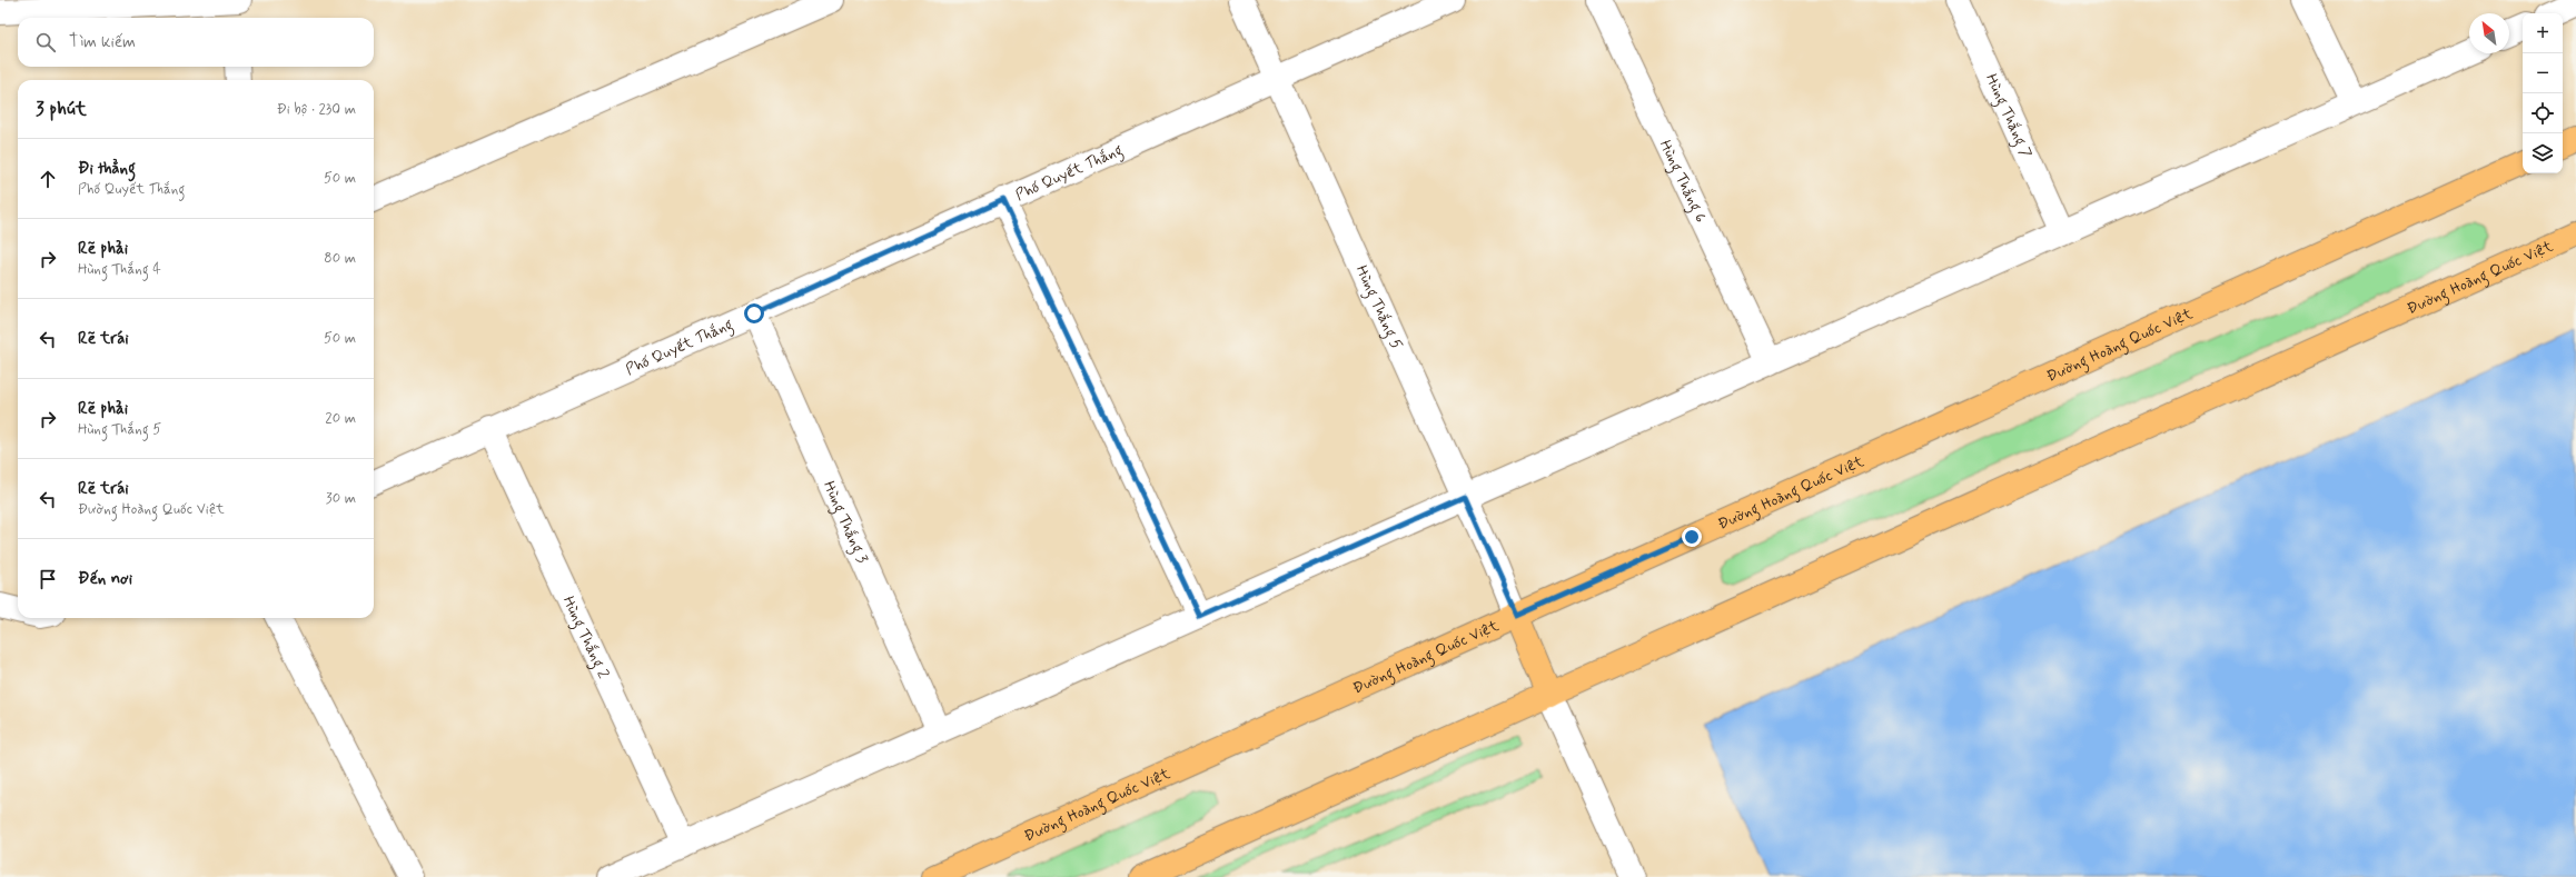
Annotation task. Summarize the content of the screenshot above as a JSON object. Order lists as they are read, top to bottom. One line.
{"streets":{"main road":["Đường Hoàng Quốc Việt"],"street":["Hùng Thắng 7","Phố Quyết Thắng","Hùng Thắng 6","Hùng Thắng 5","Hùng Thắng 3","Hùng Thắng 2"]},"crossings":[["Phố Quyết Thắng","Hùng Thắng 5"],["Phố Quyết Thắng","Hùng Thắng 3"],["Phố Quyết Thắng","Hùng Thắng 2"],["Đường Hoàng Quốc Việt","Hùng Thắng 5"]],"north":"top left","page":{"map_buttons":["+","−"],"search":"Tìm kiếm","heading":["3 phút","Đi bộ · 230 m"],"list":[["Đi thẳng","Phố Quyết Thắng","50 m"],["Rẽ phải","Hùng Thắng 4","80 m"],["Rẽ trái","50 m"],["Rẽ phải","Hùng Thắng 5","20 m"],["Rẽ trái","Đường Hoàng Quốc Việt","30 m"],"Đến nơi"]}}
